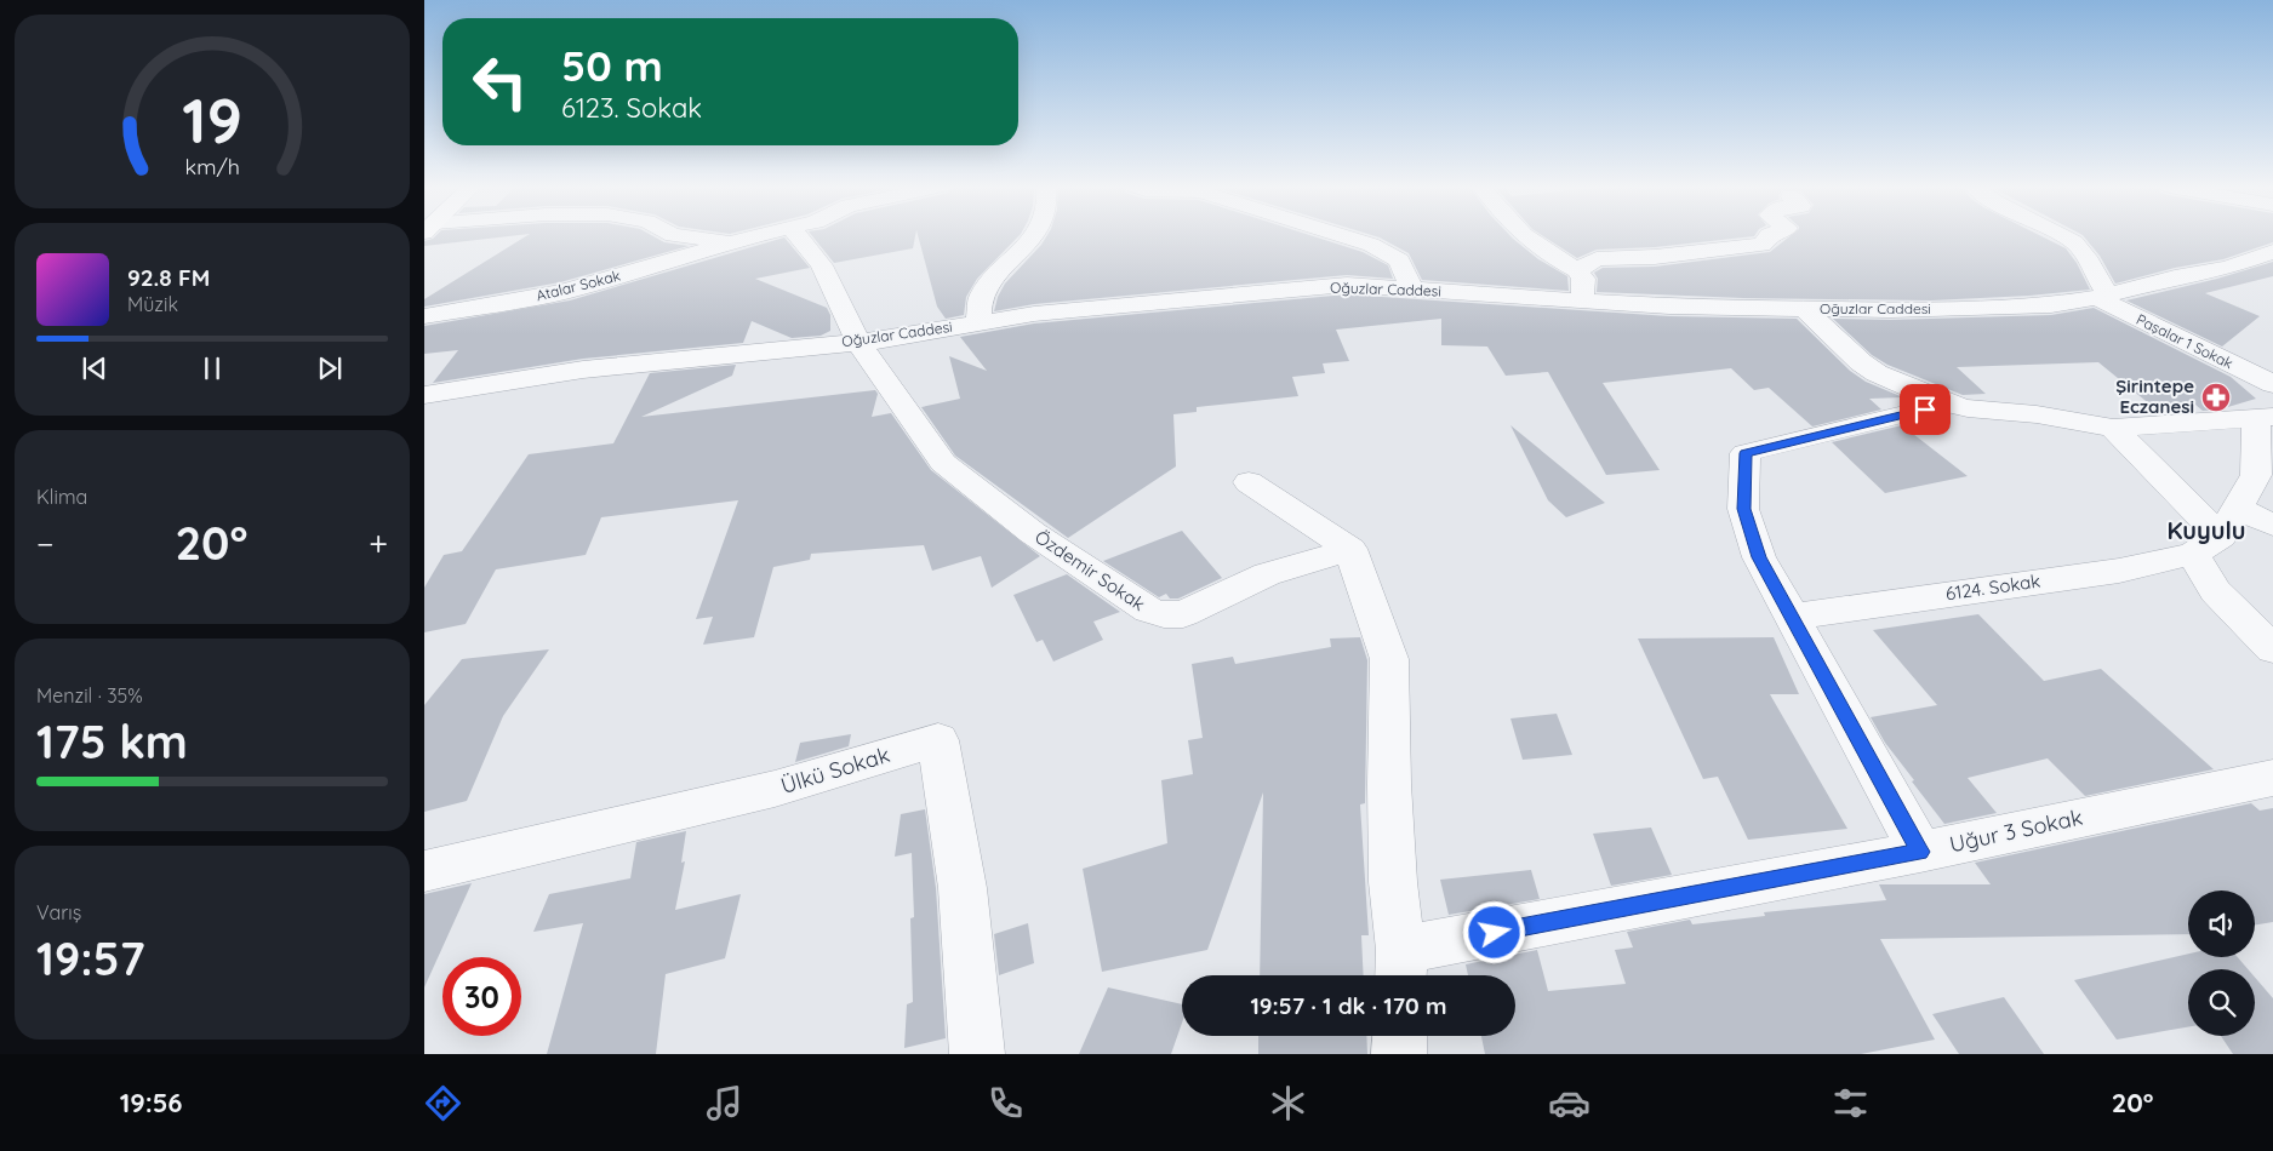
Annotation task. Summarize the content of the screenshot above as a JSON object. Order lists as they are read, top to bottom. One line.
{"streets":{"street":["Atalar Sokak","Oğuzlar Caddesi","Paşalar 1 Sokak","Özdemir Sokak","6124. Sokak","Ülkü Sokak","Uğur 3 Sokak"]},"crossings":[["Oğuzlar Caddesi","Paşalar 1 Sokak"],["Oğuzlar Caddesi","Özdemir Sokak"]],"districts":["Kuyulu"],"places":{"pharmacy":["Şirintepe Eczanesi"]},"page":{"turn":["50 m","6123. Sokak"],"song":["92.8 FM","Müzik"],"tile":["Klima",["Menzil · 35%","175 km"],["Varış","19:57"]],"heat":["−","20°","+"],"limit":"30","trip":"19:57 · 1 dk · 170 m","tabs":["19:56","20°"],"gauge":["19","km/h"]}}
